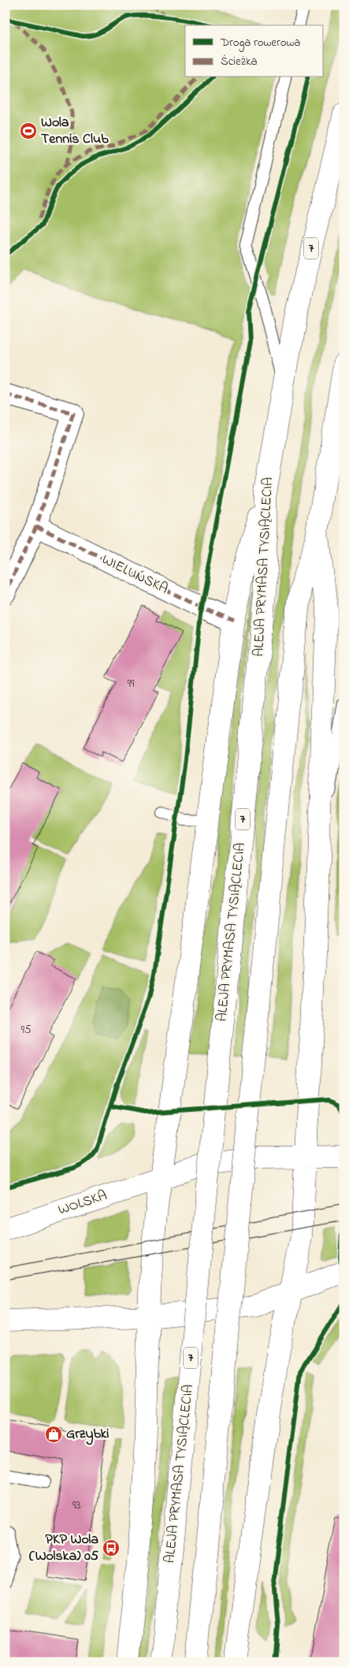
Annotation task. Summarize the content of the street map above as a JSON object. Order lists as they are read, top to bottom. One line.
{"streets":{"main road":["7","ALEJA PRYMASA TYSIĄCLECIA","WOLSKA"],"street":["WIELUŃSKA"]},"places":{"sports":["Wola Tennis Club"],"shop":["Grzybki"],"bus stop":["PKP Wola (Wolska) 05"]},"house_numbers":["99","95","93"],"legend":["Droga rowerowa","Ścieżka"]}
